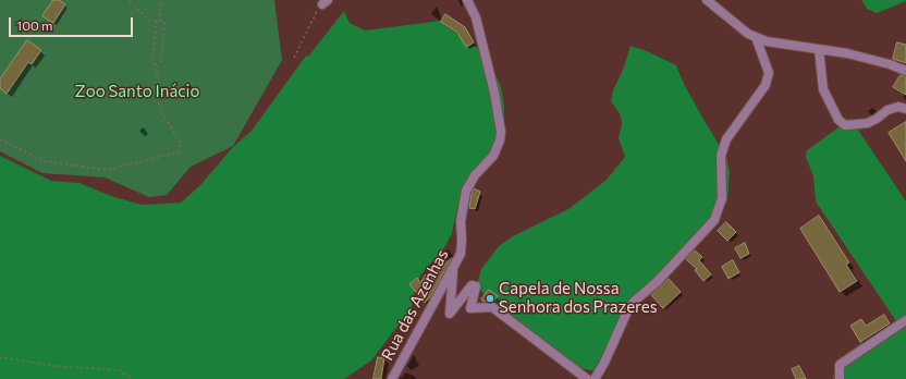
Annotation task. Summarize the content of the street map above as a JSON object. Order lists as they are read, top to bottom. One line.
{"streets":{"street":["Rua das Azenhas"]},"parks":["Zoo Santo Inácio"],"places":["Capela de Nossa Senhora dos Prazeres"],"scale_bar":"100 m"}
